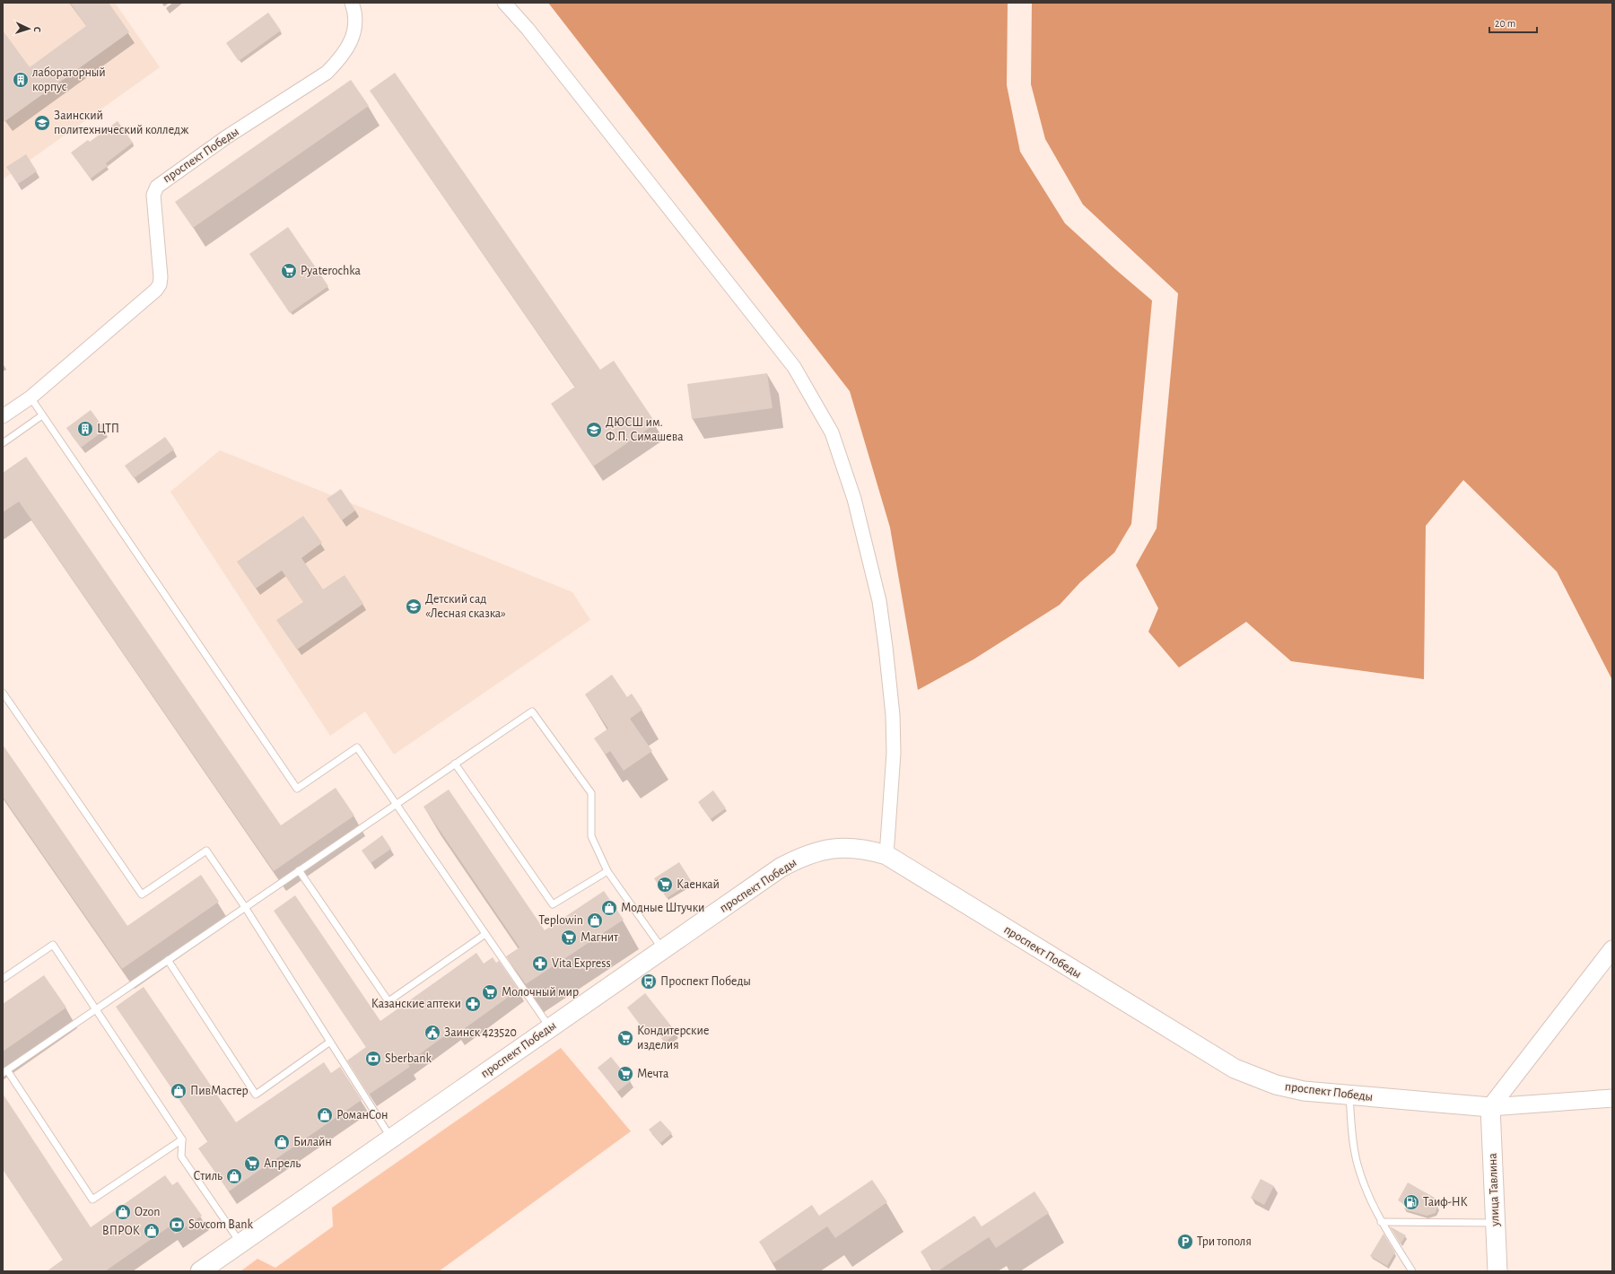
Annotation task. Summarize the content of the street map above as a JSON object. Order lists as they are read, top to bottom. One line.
{"streets":{"main road":["проспект Победы","улица Тавлина"]},"crossings":[["проспект Победы","улица Тавлина"]],"places":{"building":["лабораторный корпус","ЦТП"],"school or university":["Заинский политехнический колледж","ДЮСШ им. Ф.П. Симашева","Детский сад «Лесная сказка»"],"supermarket":["Pyaterochka","Каенкай","Магнит","Молочный мир","Кондитерские изделия","Мечта","Апрель"],"shop":["Модные Штучки","Teplowin","ПивМастер","РоманСон","Билайн","Стиль","Ozon","ВПРОК"],"pharmacy":["Vita Express","Казанские аптеки"],"bus stop":["Проспект Победы"],"public building":["Заинск 423520"],"bank":["Sberbank","Sovcom Bank"],"fuel station":["Таиф-НК"],"parking":["Три тополя"]},"scale_bar":"20 m","north":"right"}
